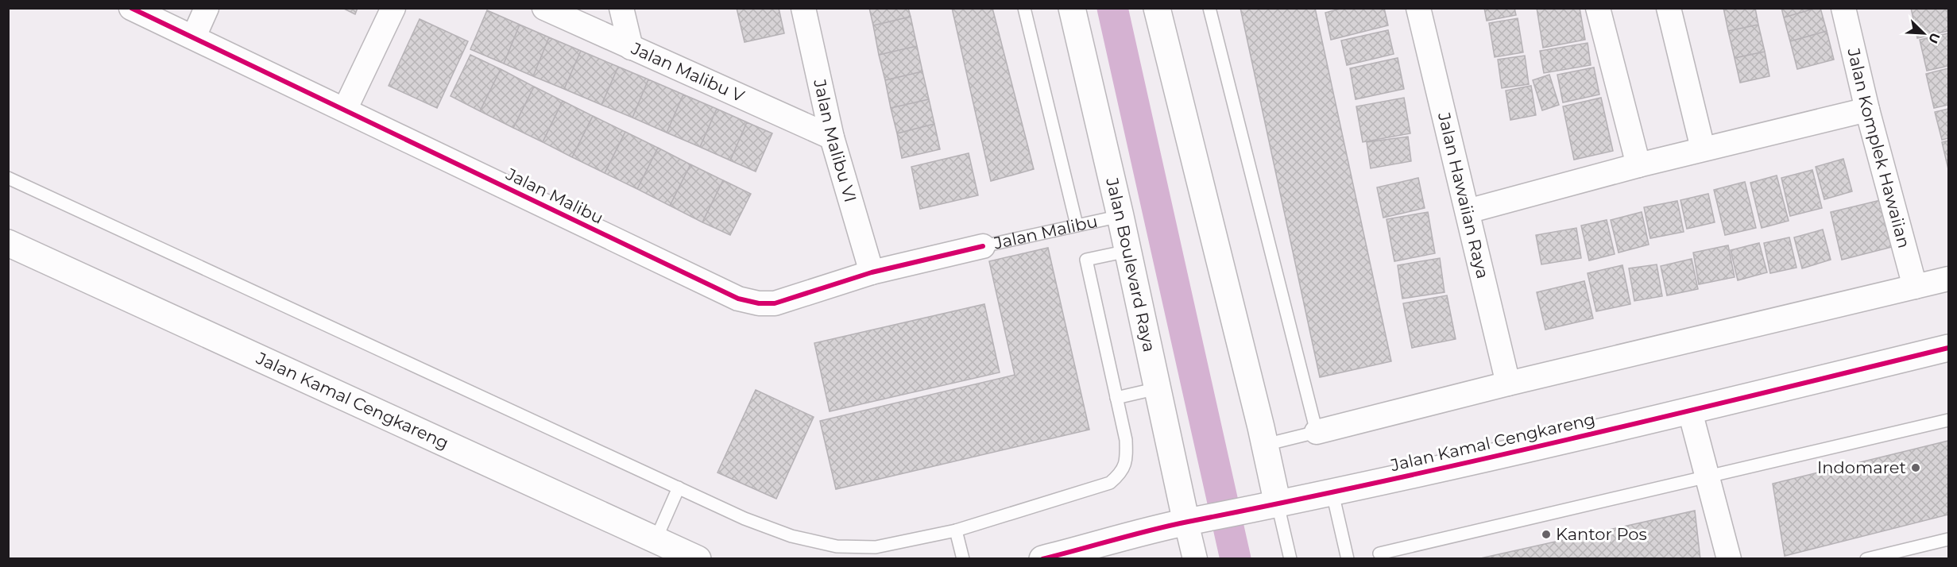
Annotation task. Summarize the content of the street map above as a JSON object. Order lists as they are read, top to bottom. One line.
{"streets":{"street":["Jalan Malibu V","Jalan Malibu VI","Jalan Komplek Hawaiian","Jalan Hawaiian Raya","Jalan Malibu","Jalan Boulevard Raya","Jalan Kamal Cengkareng"]},"crossings":[["Jalan Malibu V","Jalan Malibu VI"],["Jalan Malibu VI","Jalan Malibu"],["Jalan Malibu","Jalan Boulevard Raya"],["Jalan Boulevard Raya","Jalan Kamal Cengkareng"]],"places":["Indomaret","Kantor Pos"],"north":"bottom right"}
